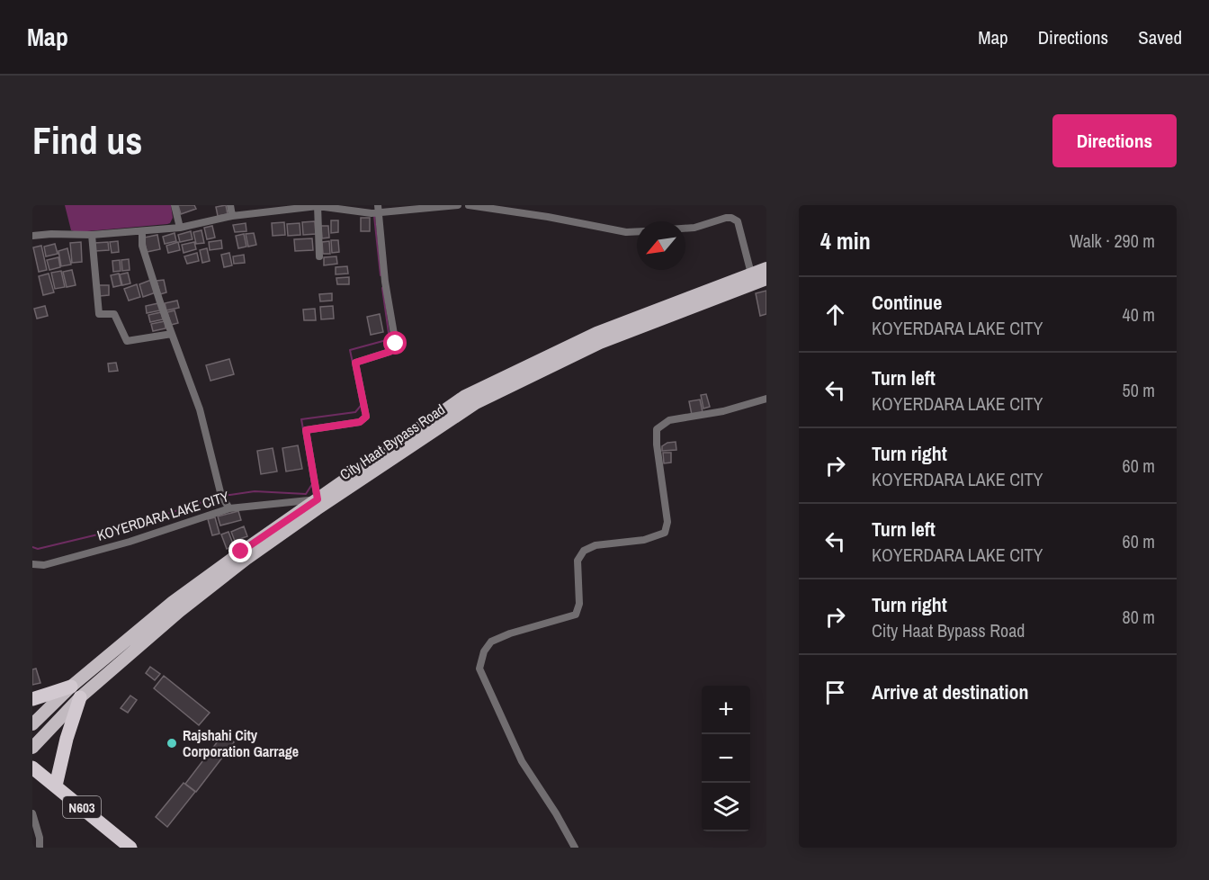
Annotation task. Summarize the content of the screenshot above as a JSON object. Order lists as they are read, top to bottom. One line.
{"streets":{"highway":["N603"],"main road":["City Haat Bypass Road"],"street":["KOYERDARA LAKE CITY"]},"crossings":[["City Haat Bypass Road","KOYERDARA LAKE CITY"]],"places":["Rajshahi City Corporation Garrage"],"north":"bottom left","page":{"header":"Map","nav":["Map","Directions","Saved"],"buttons":"Directions","title":"Find us","heading":["4 min","Walk · 290 m"],"list":[["Continue","KOYERDARA LAKE CITY","40 m"],["Turn left","KOYERDARA LAKE CITY","50 m"],["Turn right","KOYERDARA LAKE CITY","60 m"],["Turn left","KOYERDARA LAKE CITY","60 m"],["Turn right","City Haat Bypass Road","80 m"],"Arrive at destination"],"map_buttons":["+","−"]}}
